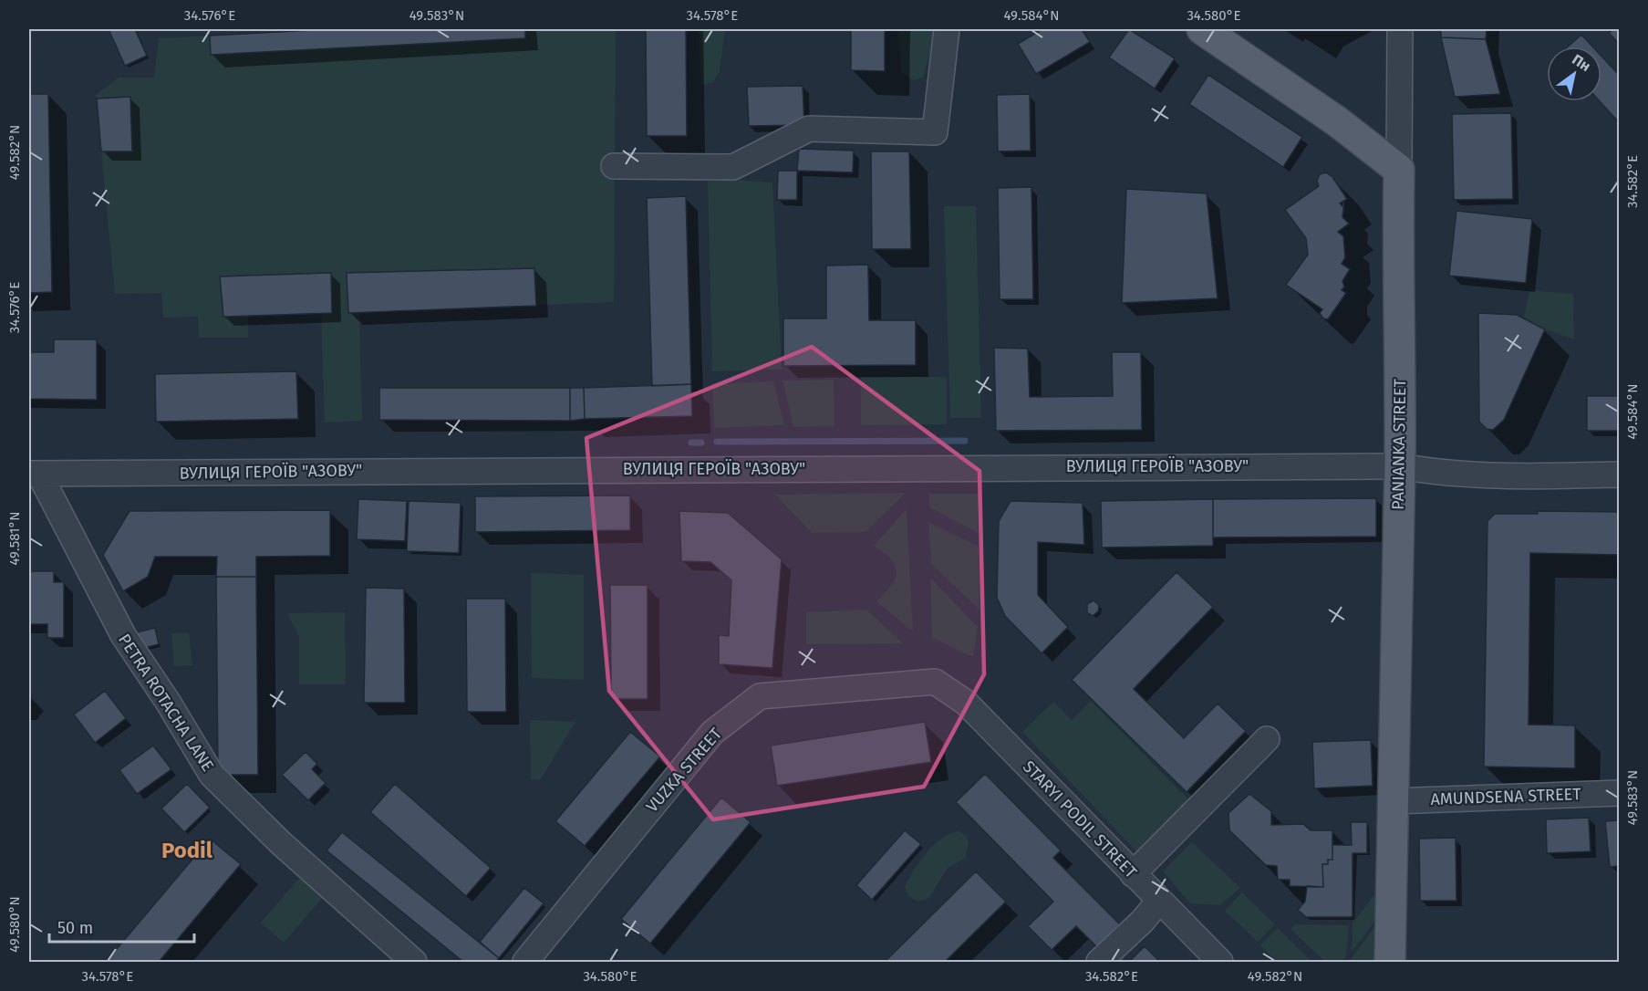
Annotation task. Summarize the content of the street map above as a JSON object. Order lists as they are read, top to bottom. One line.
{"streets":{"main road":["PANIANKA STREET"],"street":["ВУЛИЦЯ ГЕРОЇВ \"АЗОВУ\"","PETRA ROTACHA LANE","VUZKA STREET","AMUNDSENA STREET","STARYI PODIL STREET"]},"crossings":[["PANIANKA STREET","ВУЛИЦЯ ГЕРОЇВ \"АЗОВУ\""],["PANIANKA STREET","AMUNDSENA STREET"],["ВУЛИЦЯ ГЕРОЇВ \"АЗОВУ\"","PETRA ROTACHA LANE"],["VUZKA STREET","STARYI PODIL STREET"]],"districts":["Podil"],"scale_bar":"50 m","north":"top right","coordinates":["34.576°E","49.583°N","34.578°E","49.584°N","34.580°E","49.582°N","34.582°E","49.581°N","49.580°N"]}
